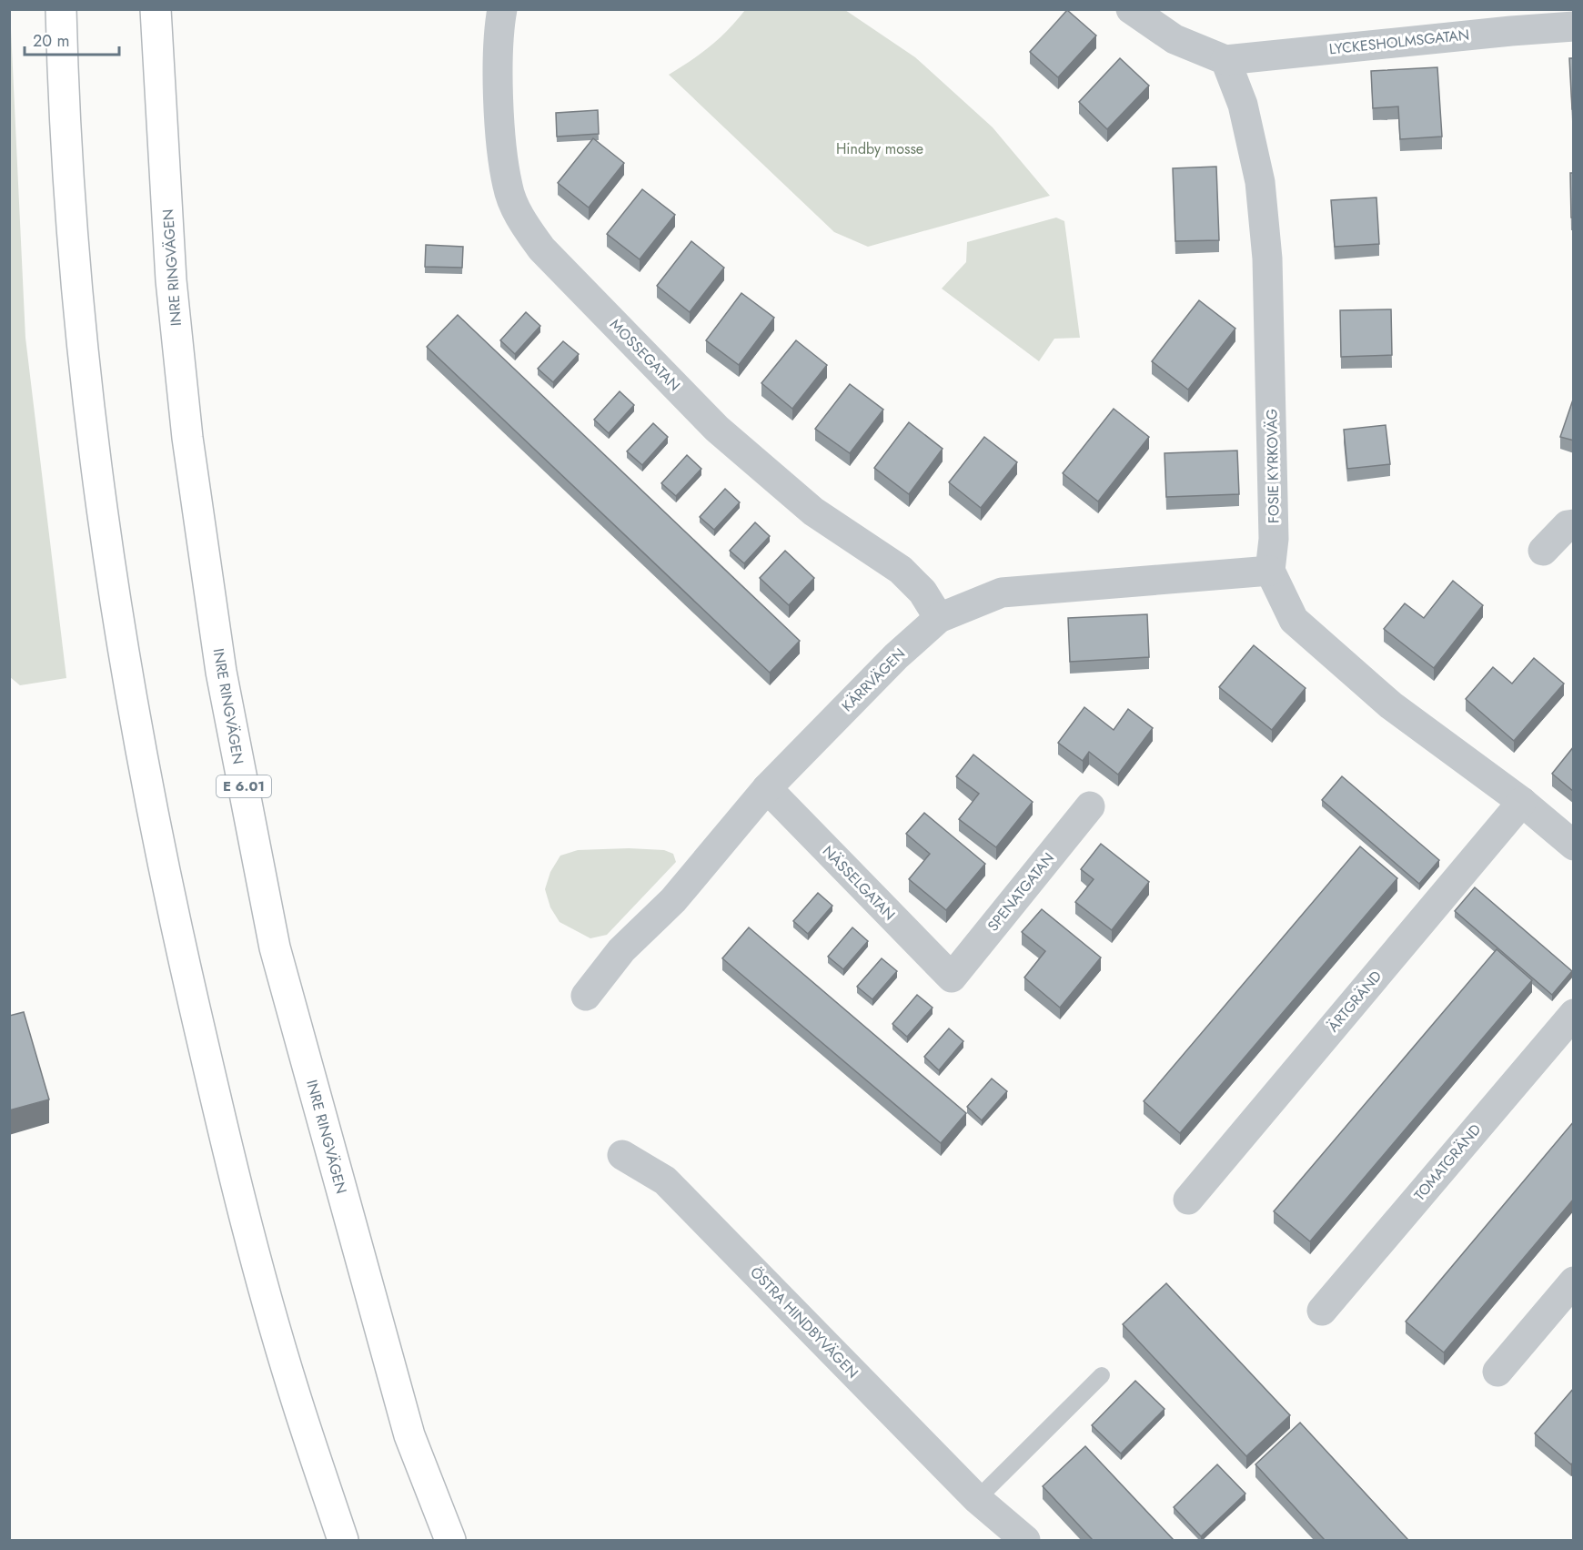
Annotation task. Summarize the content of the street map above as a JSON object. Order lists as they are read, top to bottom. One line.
{"streets":{"highway":["INRE RINGVÄGEN","E 6.01"],"street":["LYCKESHOLMSGATAN","MOSSEGATAN","FOSIE KYRKOVÄG","KÄRRVÄGEN","NÄSSELGATAN","SPENATGATAN","ÄRTGRÄND","TOMATGRÄND","ÖSTRA HINDBYVÄGEN"]},"crossings":[["LYCKESHOLMSGATAN","FOSIE KYRKOVÄG"],["MOSSEGATAN","KÄRRVÄGEN"],["FOSIE KYRKOVÄG","KÄRRVÄGEN"],["KÄRRVÄGEN","NÄSSELGATAN"],["NÄSSELGATAN","SPENATGATAN"]],"parks":["Hindby mosse"],"scale_bar":"20 m"}
